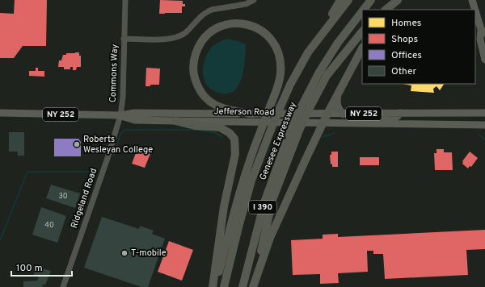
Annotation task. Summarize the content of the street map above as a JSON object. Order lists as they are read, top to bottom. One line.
{"streets":{"highway":["Genesee Expressway","I 390"],"main road":["Jefferson Road","NY 252"],"street":["Commons Way","Ridgeland Road"]},"crossings":[["Commons Way","Jefferson Road"],["Commons Way","Ridgeland Road"],["Jefferson Road","Ridgeland Road"]],"places":["Roberts Wesleyan College","T-mobile"],"house_numbers":["30","40"],"legend":["Homes","Shops","Offices","Other"],"scale_bar":"100 m"}
